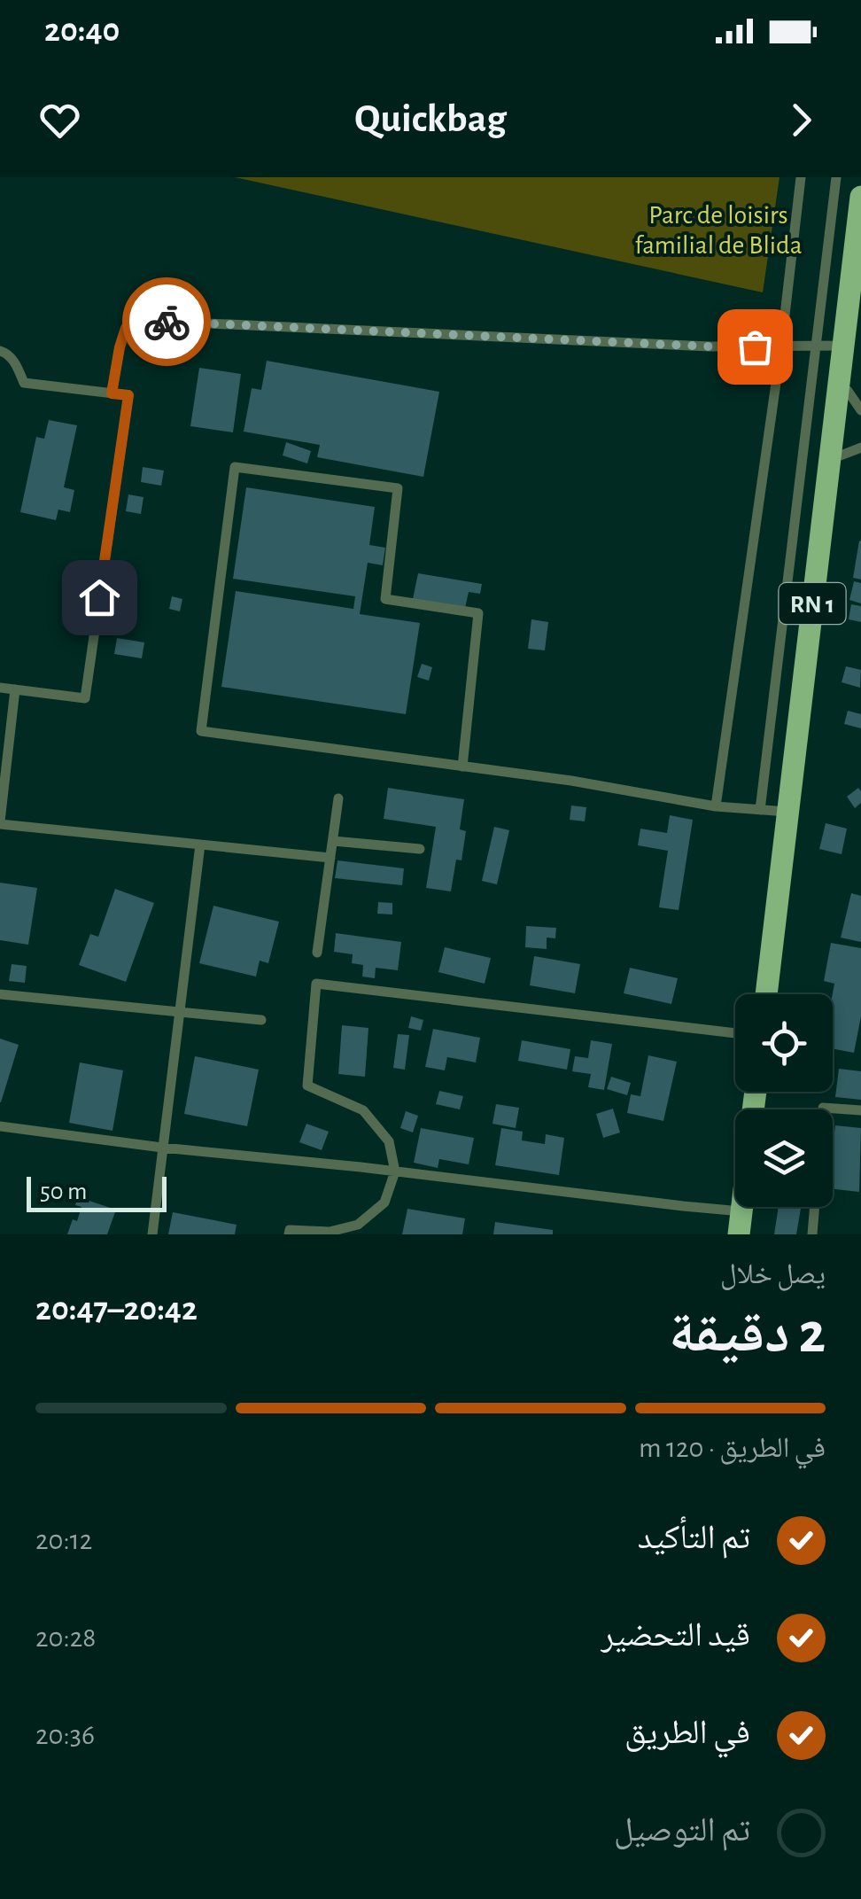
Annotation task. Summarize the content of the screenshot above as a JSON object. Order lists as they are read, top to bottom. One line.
{"streets":{"main road":["RN 1"]},"parks":["Parc de loisirs familial de Blida"],"scale_bar":"50 m","page":{"status":"20:40","header":"Quickbag","scale":"50 m","heading":["2 دقيقة","يصل خلال","20:42–20:47"],"bar":"في الطريق · 120 m","list":[["تم التأكيد","20:12"],["قيد التحضير","20:28"],["في الطريق","20:36"],"تم التوصيل"]}}
